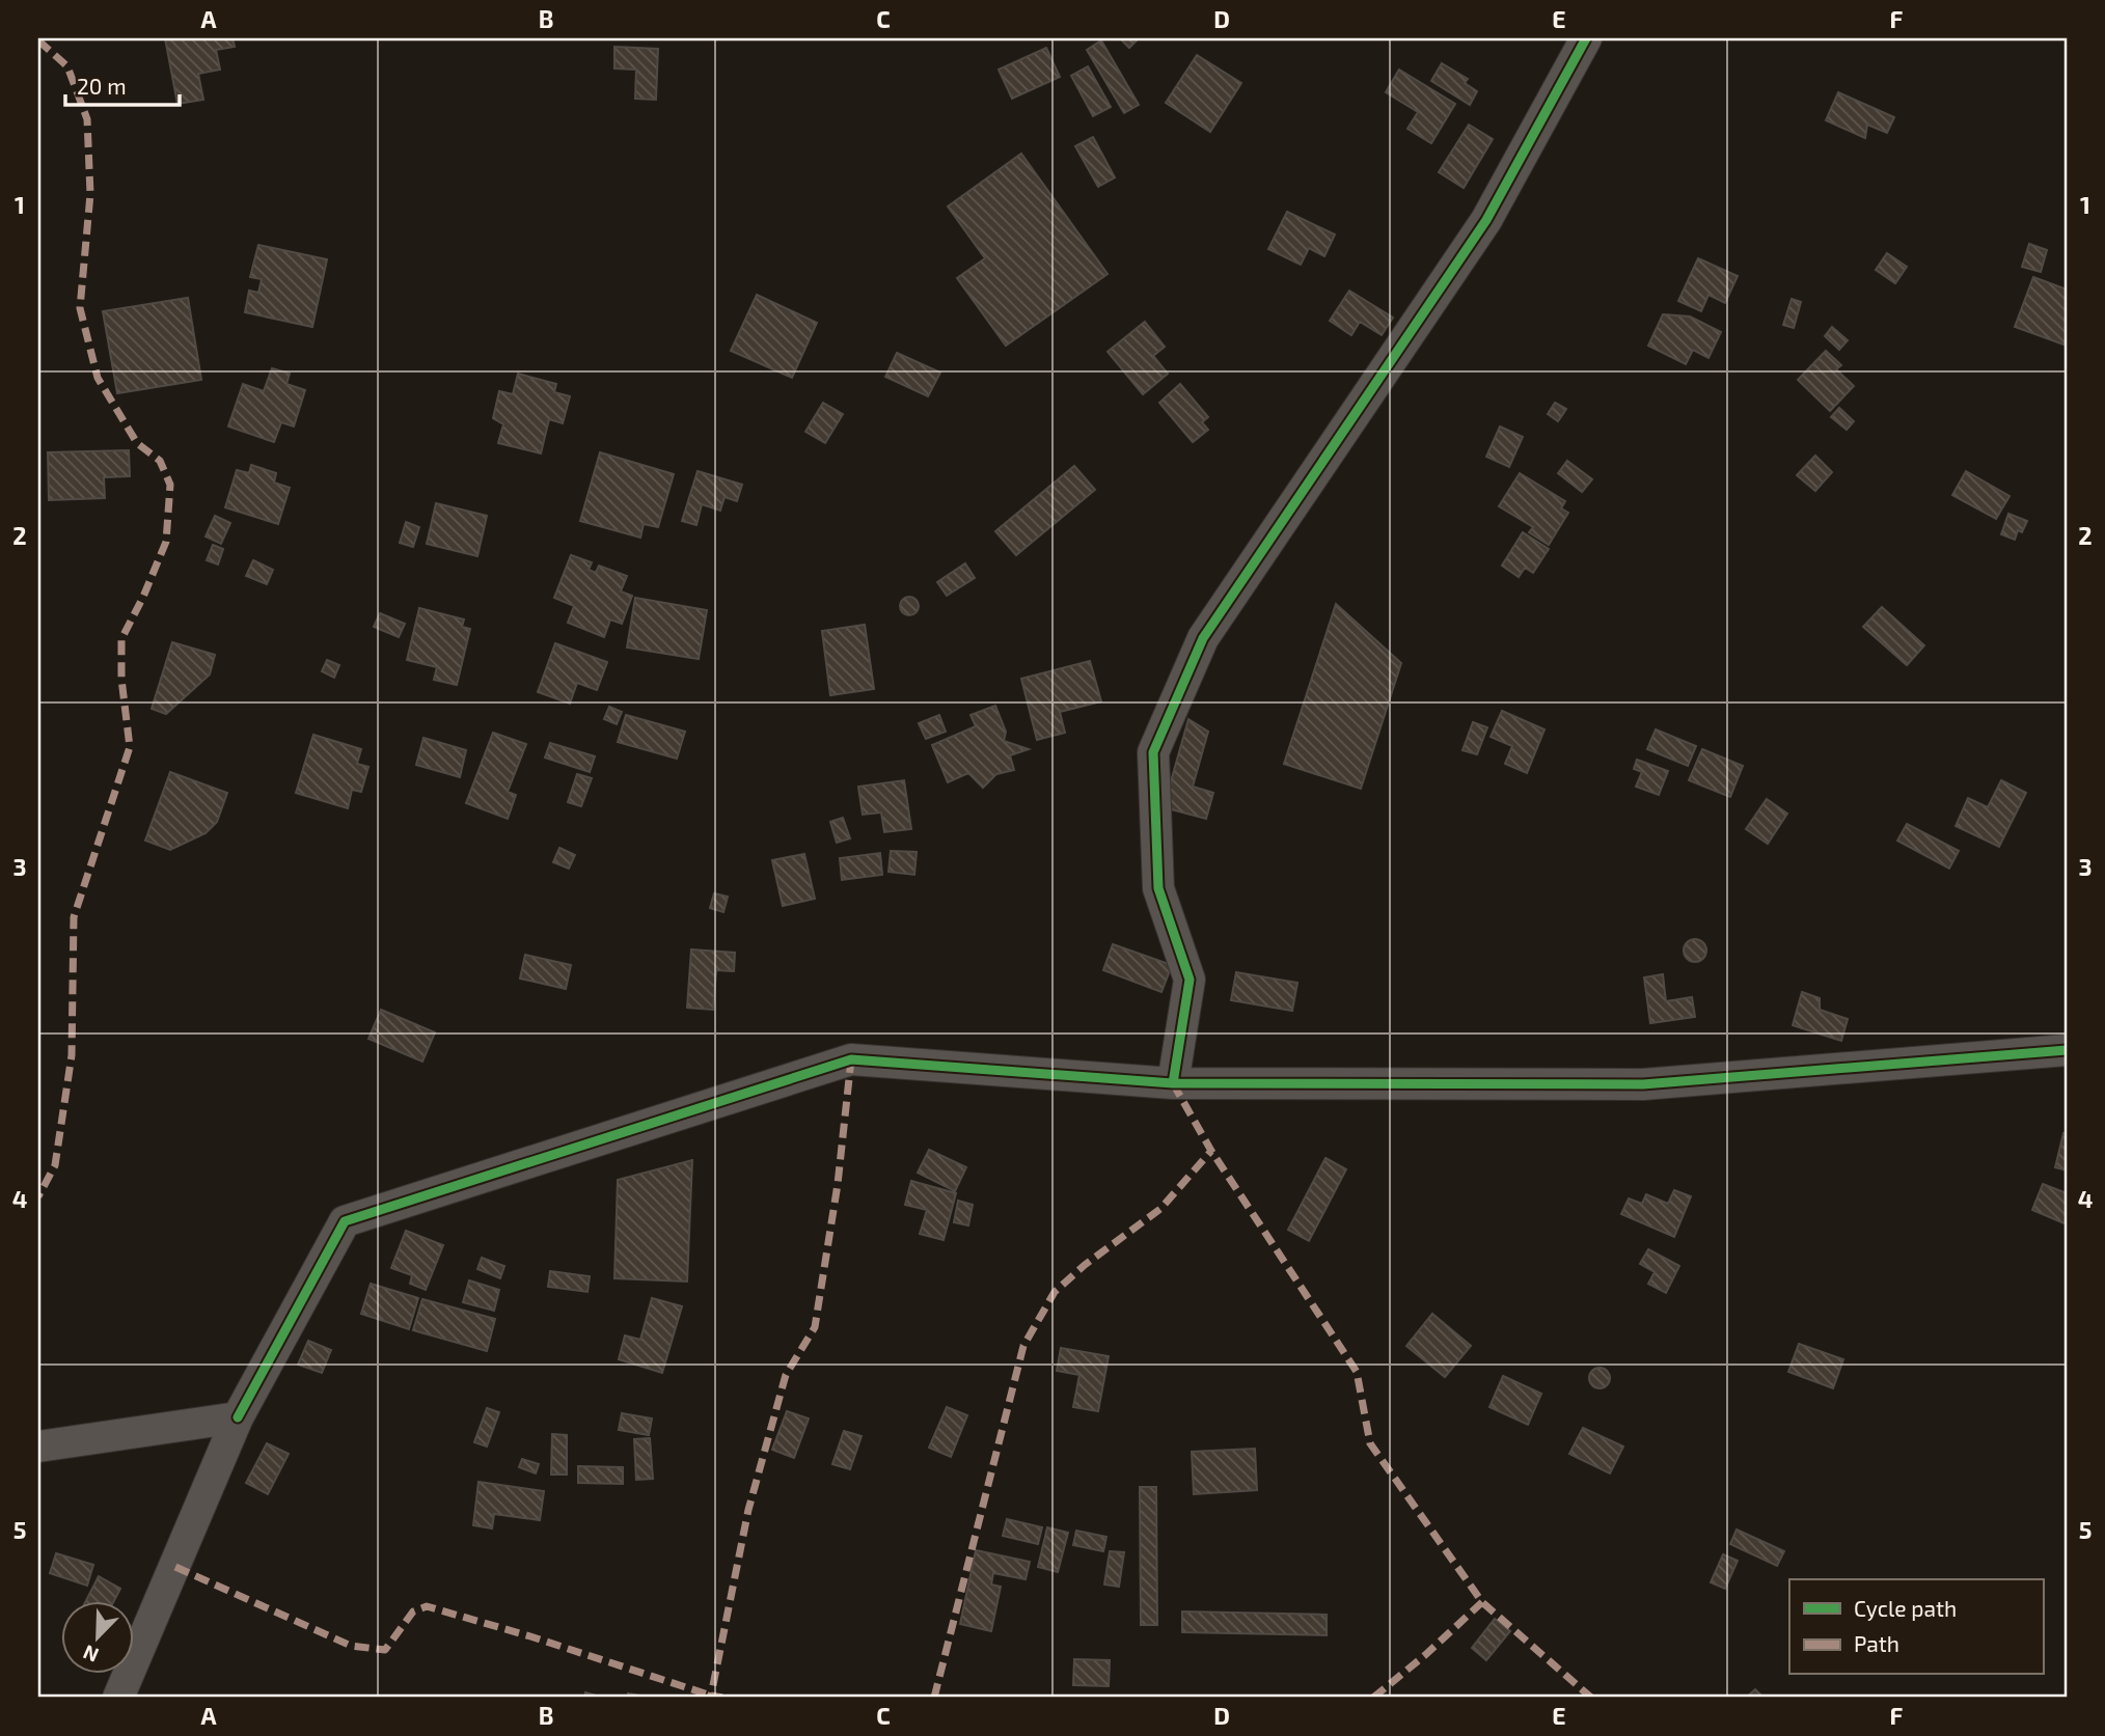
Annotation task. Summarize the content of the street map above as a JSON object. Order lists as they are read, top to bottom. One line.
{"legend":["Cycle path","Path"],"scale_bar":"20 m","north":"bottom left","grid":{"columns":["A","B","C","D","E","F"],"rows":["1","2","3","4","5"]}}
